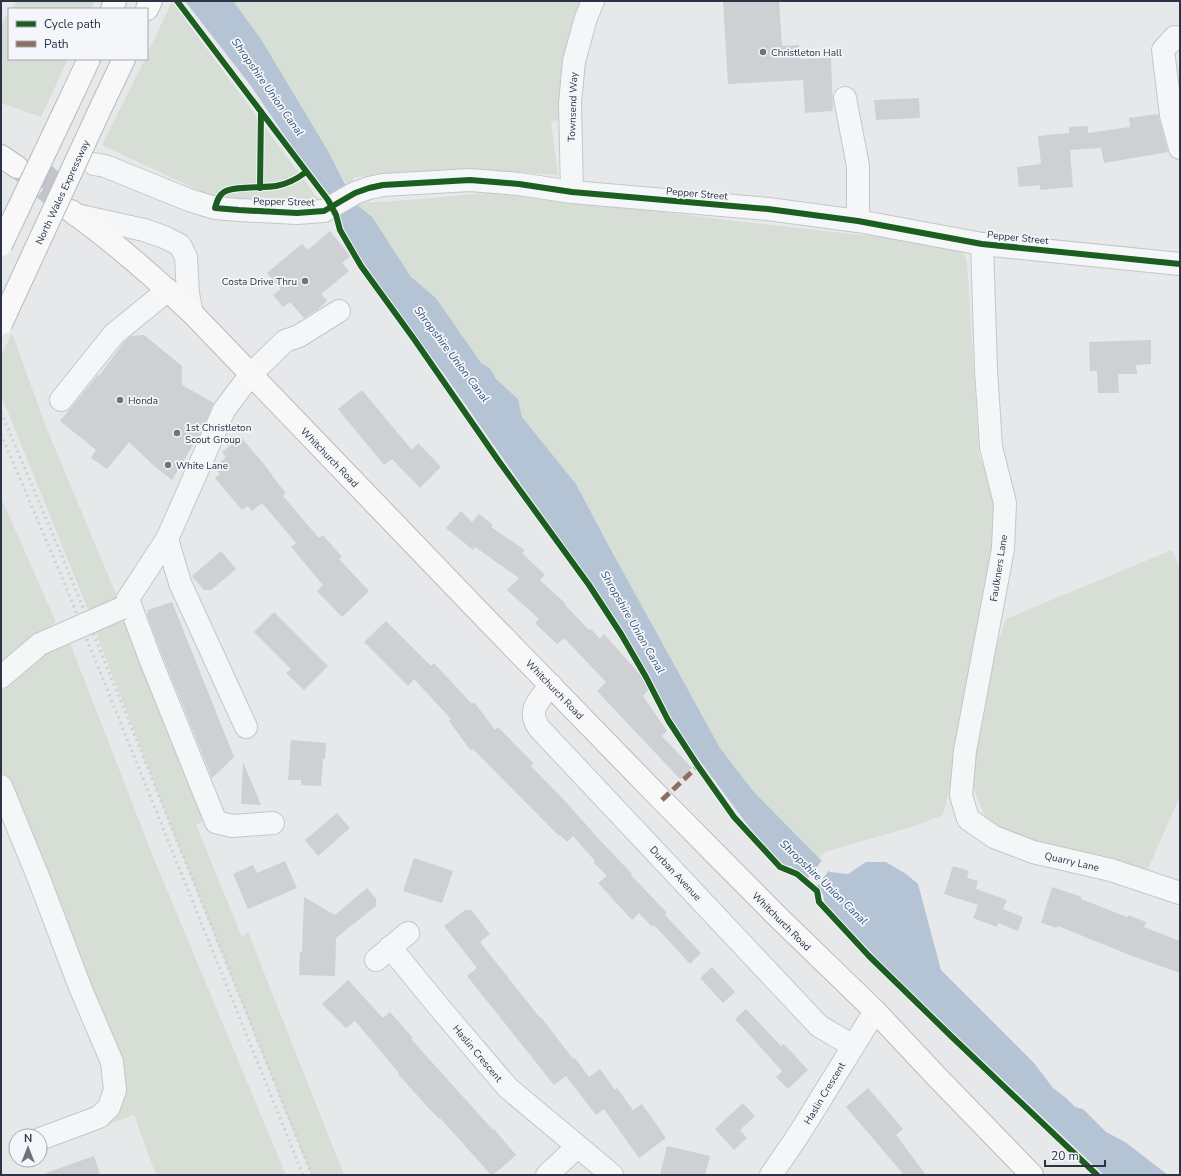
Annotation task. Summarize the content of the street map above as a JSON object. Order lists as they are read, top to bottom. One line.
{"streets":{"highway":["North Wales Expressway","Whitchurch Road"],"street":["Townsend Way","Pepper Street","Faulkners Lane","Quarry Lane","Durban Avenue","Haslin Crescent"]},"crossings":[["Townsend Way","Pepper Street"],["Pepper Street","Faulkners Lane"],["Whitchurch Road","Durban Avenue"],["Whitchurch Road","Haslin Crescent"],["Faulkners Lane","Quarry Lane"],["Durban Avenue","Haslin Crescent"]],"water":["Shropshire Union Canal"],"places":["Christleton Hall","Costa Drive Thru","Honda","1st Christleton Scout Group","White Lane"],"legend":["Cycle path","Path"],"scale_bar":"20 m","north":"top"}
